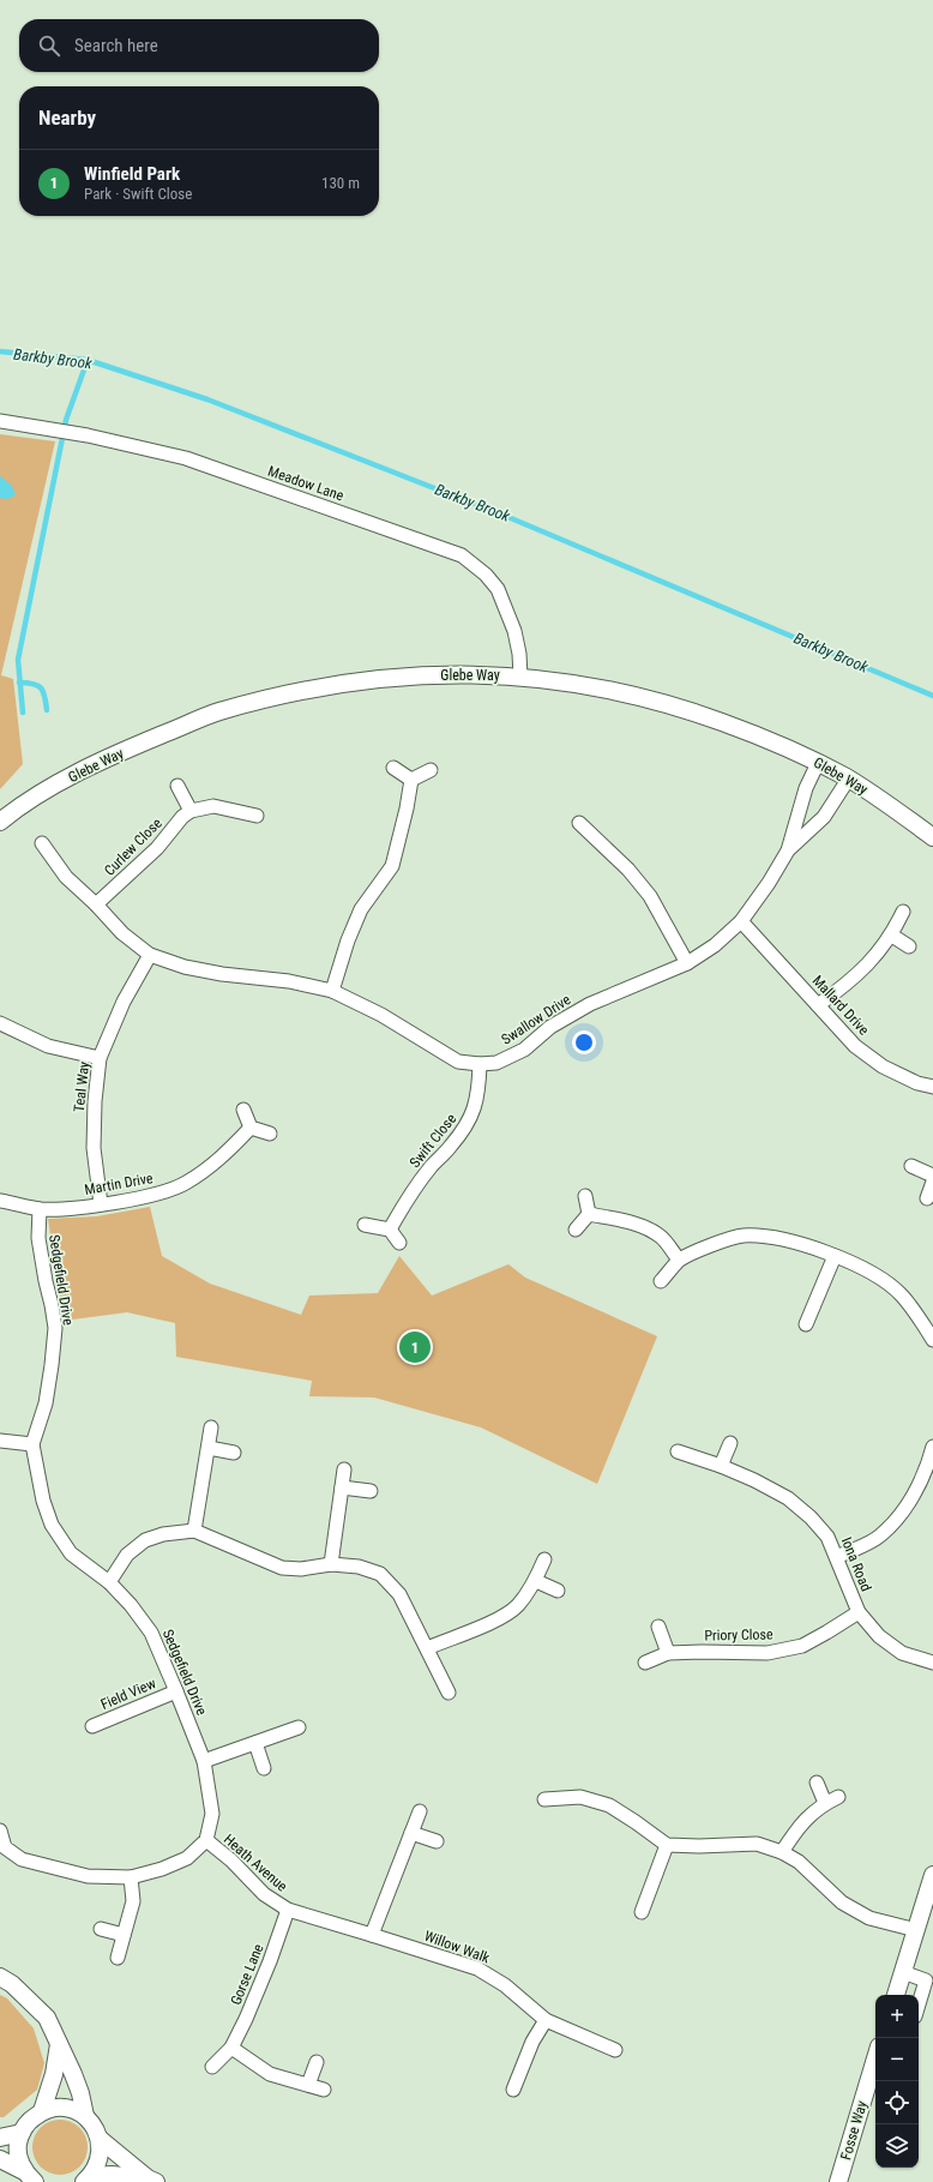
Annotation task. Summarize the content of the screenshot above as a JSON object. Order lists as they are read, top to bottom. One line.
{"streets":{"street":["Meadow Lane","Glebe Way","Curlew Close","Mallard Drive","Swallow Drive","Teal Way","Swift Close","Martin Drive","Sedgefield Drive","Iona Road","Priory Close","Field View","Heath Avenue","Willow Walk","Gorse Lane","Fosse Way"]},"crossings":[["Meadow Lane","Glebe Way"],["Glebe Way","Swallow Drive"],["Mallard Drive","Swallow Drive"],["Swallow Drive","Teal Way"],["Swallow Drive","Swift Close"],["Teal Way","Martin Drive"],["Martin Drive","Sedgefield Drive"],["Sedgefield Drive","Field View"],["Sedgefield Drive","Heath Avenue"],["Iona Road","Priory Close"],["Heath Avenue","Willow Walk"],["Heath Avenue","Gorse Lane"]],"water":["Barkby Brook"],"page":{"search":"Search here","heading":"Nearby","list":[{"mark":"1","name":"Winfield Park","note":"Park · Swift Close","value":"130 m"}],"pins":"1","map_buttons":["+","−"]}}
